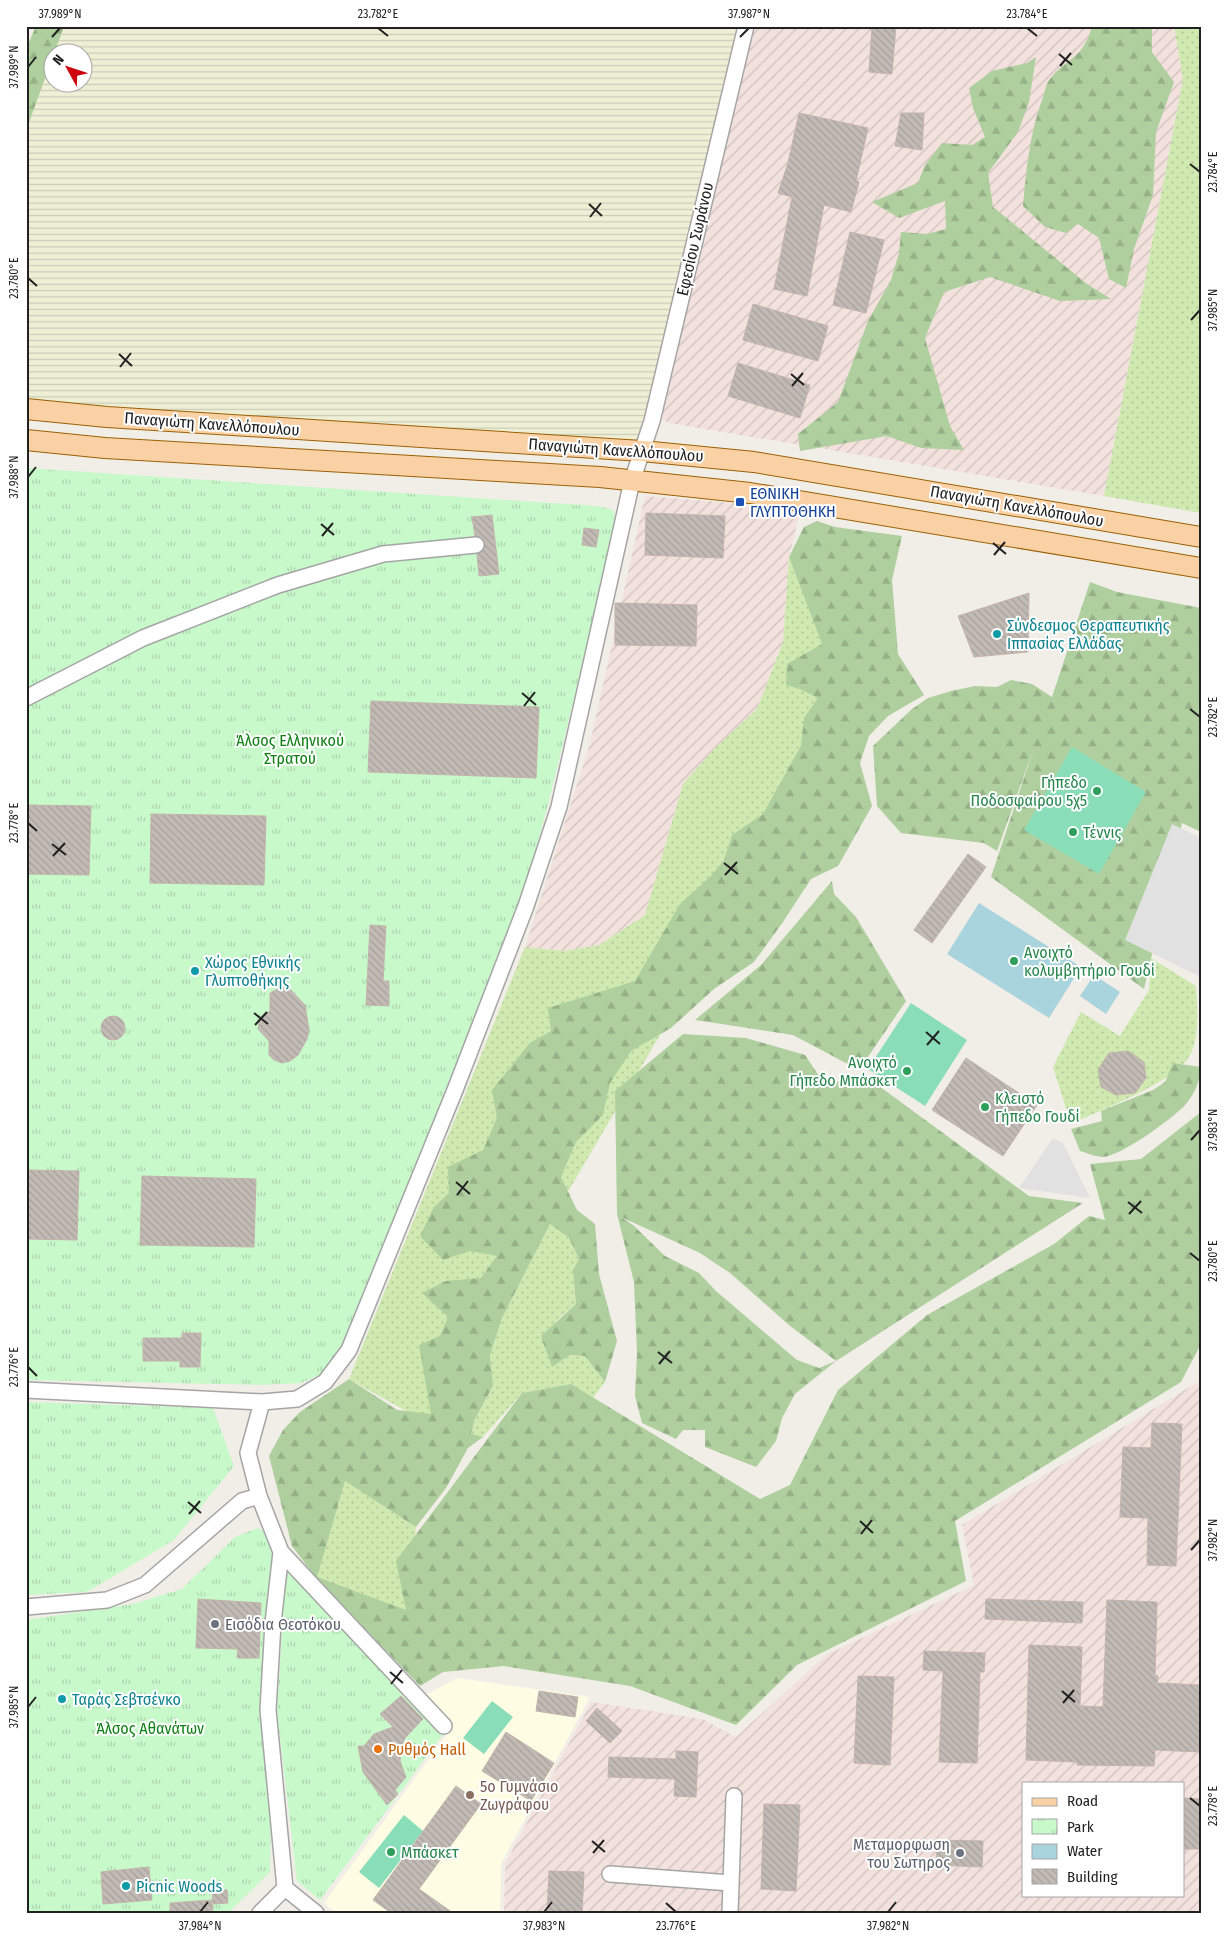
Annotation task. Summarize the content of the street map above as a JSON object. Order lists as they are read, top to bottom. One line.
{"streets":{"main road":["Παναγιώτη Κανελλόπουλου"],"street":["Εφεσίου Σωράνου"]},"crossings":[["Εφεσίου Σωράνου","Παναγιώτη Κανελλόπουλου"]],"parks":["Άλσος Ελληνικού Στρατού","Άλσος Αθανάτων"],"places":{"transit":["ΕΘΝΙΚΗ ΓΛΥΠΤΟΘΗΚΗ"],"other":["Σύνδεσμος Θεραπευτικής Ιππασίας Ελλάδας","Γήπεδο Ποδοσφαίρου 5χ5","Τέννις","Ανοιχτό κολυμβητήριο Γουδί","Χώρος Εθνικής Γλυπτοθήκης","Ανοιχτό Γήπεδο Μπάσκετ","Κλειστό Γήπεδο Γουδί","Εισόδια Θεοτόκου","Ταράς Σεβτσένκο","Ρυθμός Hall","5ο Γυμνάσιο Ζωγράφου","Μπάσκετ","Μεταμορφωση του Σωτηρος","Picnic Woods"]},"legend":["Road","Park","Water","Building"],"north":"top left","coordinates":["37.989°N","23.782°E","37.987°N","23.784°E","23.780°E","37.985°N","37.988°N","23.778°E","37.983°N","23.776°E","37.982°N","37.984°N"]}
